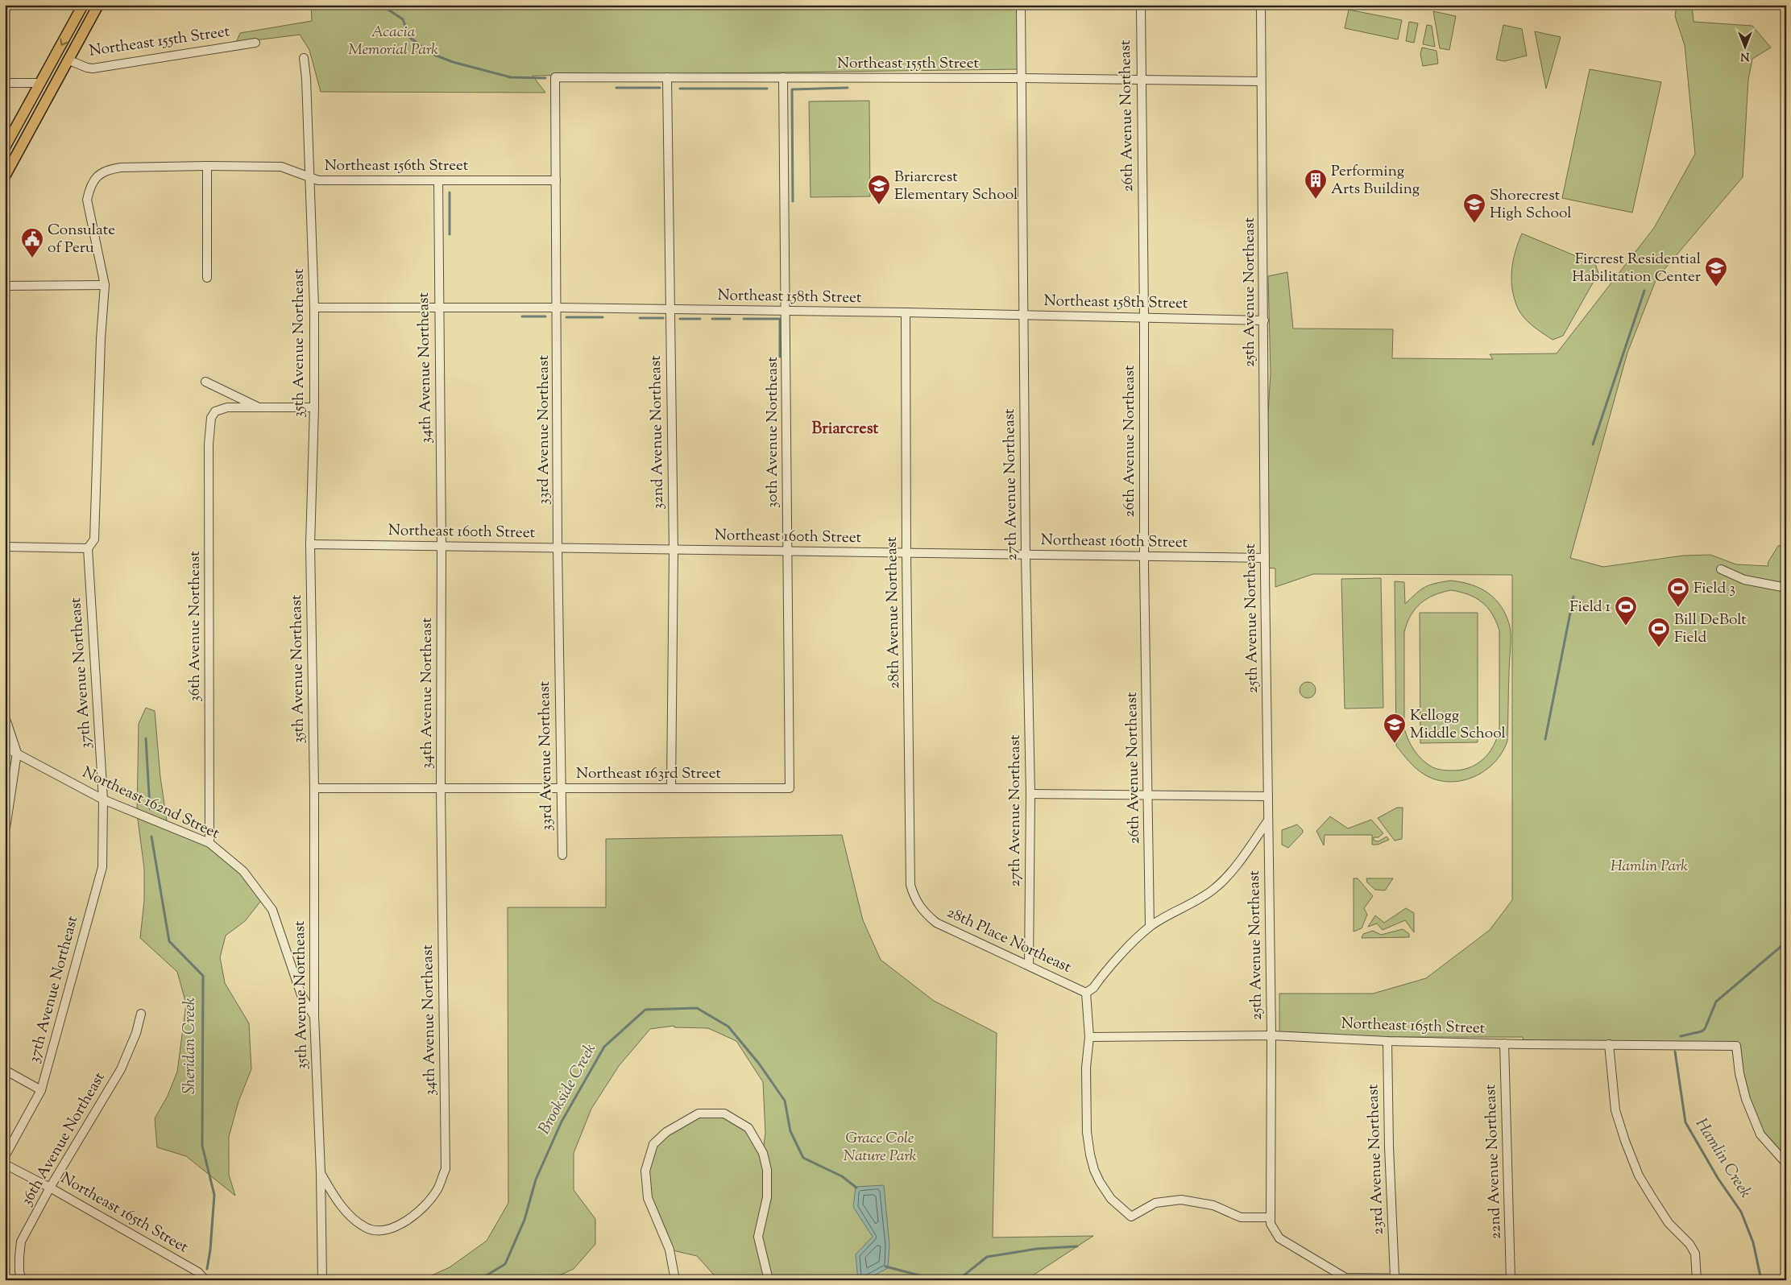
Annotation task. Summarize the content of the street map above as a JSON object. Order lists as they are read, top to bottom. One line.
{"streets":{"street":["Northeast 155th Street","26th Avenue Northeast","Northeast 156th Street","25th Avenue Northeast","Northeast 158th Street","35th Avenue Northeast","34th Avenue Northeast","33rd Avenue Northeast","32nd Avenue Northeast","30th Avenue Northeast","27th Avenue Northeast","Northeast 160th Street","28th Avenue Northeast","36th Avenue Northeast","37th Avenue Northeast","Northeast 163rd Street","Northeast 162nd Street","28th Place Northeast","Northeast 165th Street","23rd Avenue Northeast","22nd Avenue Northeast"]},"crossings":[["Northeast 155th Street","26th Avenue Northeast"],["Northeast 155th Street","25th Avenue Northeast"],["Northeast 155th Street","33rd Avenue Northeast"],["Northeast 155th Street","32nd Avenue Northeast"],["Northeast 155th Street","30th Avenue Northeast"],["Northeast 155th Street","27th Avenue Northeast"],["26th Avenue Northeast","Northeast 158th Street"],["26th Avenue Northeast","Northeast 160th Street"],["Northeast 156th Street","35th Avenue Northeast"],["Northeast 156th Street","34th Avenue Northeast"],["Northeast 156th Street","33rd Avenue Northeast"],["Northeast 156th Street","37th Avenue Northeast"],["25th Avenue Northeast","Northeast 158th Street"],["25th Avenue Northeast","Northeast 160th Street"],["25th Avenue Northeast","Northeast 165th Street"],["Northeast 158th Street","35th Avenue Northeast"],["Northeast 158th Street","34th Avenue Northeast"],["Northeast 158th Street","33rd Avenue Northeast"],["Northeast 158th Street","32nd Avenue Northeast"],["Northeast 158th Street","30th Avenue Northeast"],["Northeast 158th Street","27th Avenue Northeast"],["Northeast 158th Street","28th Avenue Northeast"],["35th Avenue Northeast","34th Avenue Northeast"],["35th Avenue Northeast","Northeast 160th Street"],["35th Avenue Northeast","Northeast 163rd Street"],["35th Avenue Northeast","Northeast 162nd Street"],["34th Avenue Northeast","Northeast 160th Street"],["34th Avenue Northeast","Northeast 163rd Street"],["33rd Avenue Northeast","Northeast 160th Street"],["33rd Avenue Northeast","Northeast 163rd Street"],["32nd Avenue Northeast","Northeast 160th Street"],["32nd Avenue Northeast","Northeast 163rd Street"],["30th Avenue Northeast","Northeast 160th Street"],["30th Avenue Northeast","Northeast 163rd Street"],["27th Avenue Northeast","Northeast 160th Street"],["27th Avenue Northeast","28th Place Northeast"],["Northeast 160th Street","28th Avenue Northeast"],["28th Avenue Northeast","28th Place Northeast"],["36th Avenue Northeast","Northeast 162nd Street"],["36th Avenue Northeast","Northeast 165th Street"],["37th Avenue Northeast","Northeast 162nd Street"],["Northeast 165th Street","23rd Avenue Northeast"],["Northeast 165th Street","22nd Avenue Northeast"]],"districts":["Briarcrest"],"water":["Sheridan Creek","Brookside Creek","Hamlin Creek"],"parks":["Acacia Memorial Park","Hamlin Park","Grace Cole Nature Park"],"places":{"building":["Performing Arts Building"],"school or university":["Briarcrest Elementary School","Shorecrest High School","Fircrest Residential Habilitation Center","Kellogg Middle School"],"public building":["Consulate of Peru"],"sports":["Field 3","Field 1","Bill DeBolt Field"]},"north":"bottom"}
